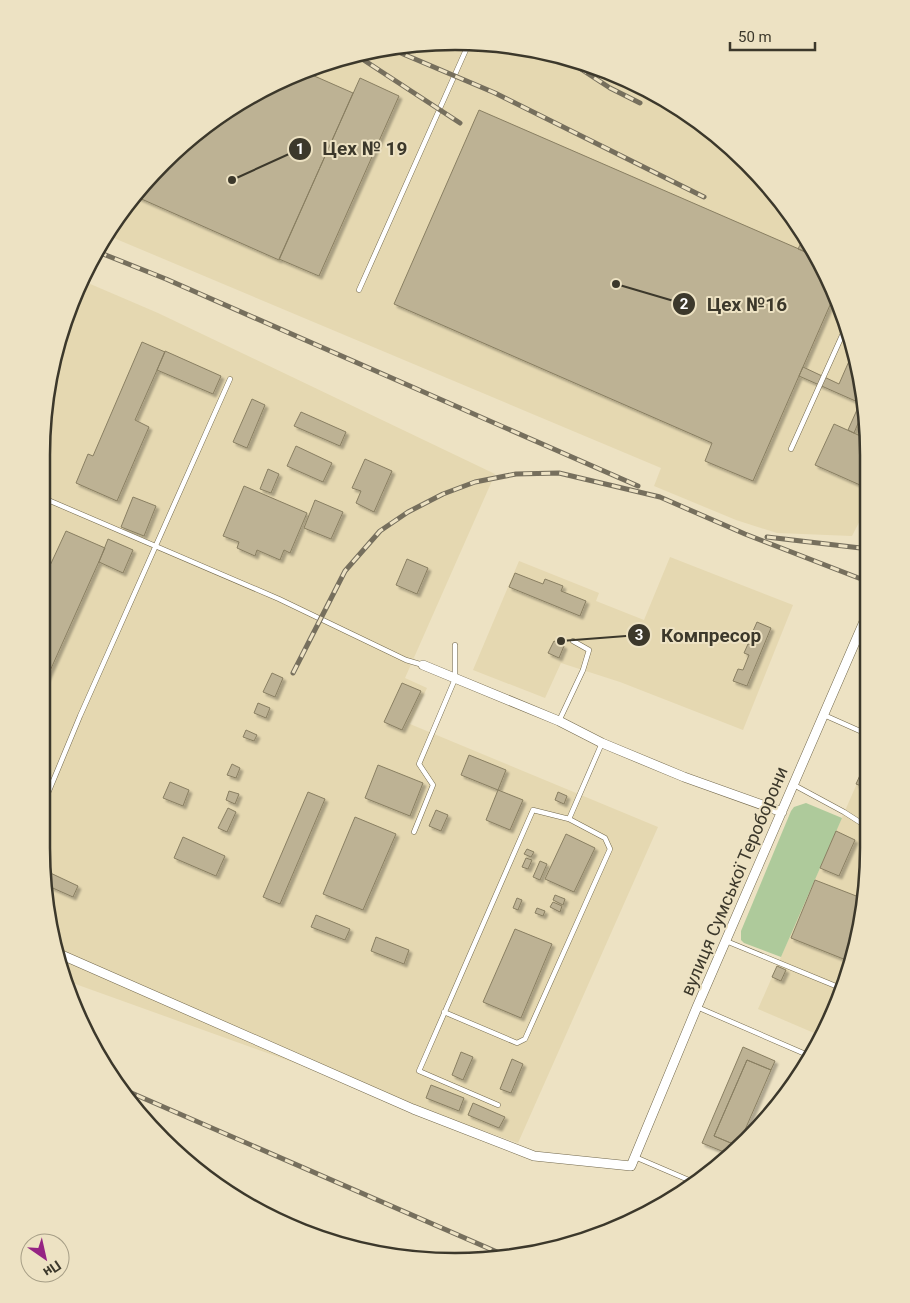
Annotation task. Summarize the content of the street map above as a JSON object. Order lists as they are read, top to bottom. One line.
{"streets":{"street":["вулиця Сумської Тероборони"]},"places":["Цех № 19","Цех №16","Компресор"],"scale_bar":"50 m","north":"bottom right"}
